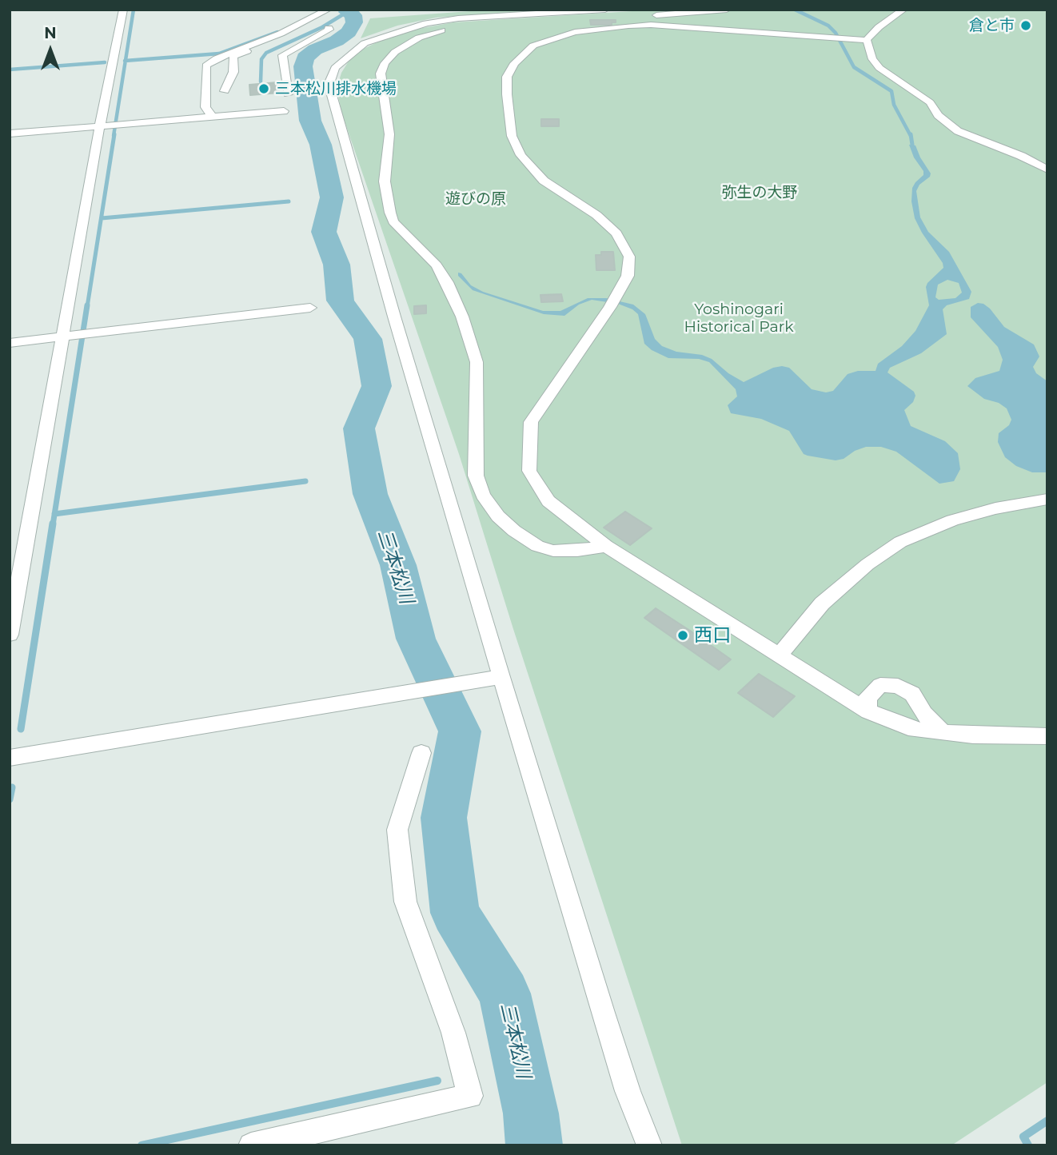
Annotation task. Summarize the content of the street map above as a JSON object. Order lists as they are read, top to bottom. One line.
{"water":["三本松川"],"parks":["弥生の大野","遊びの原","Yoshinogari Historical Park"],"places":["倉と市","三本松川排水機場","西口"],"north":"top"}
